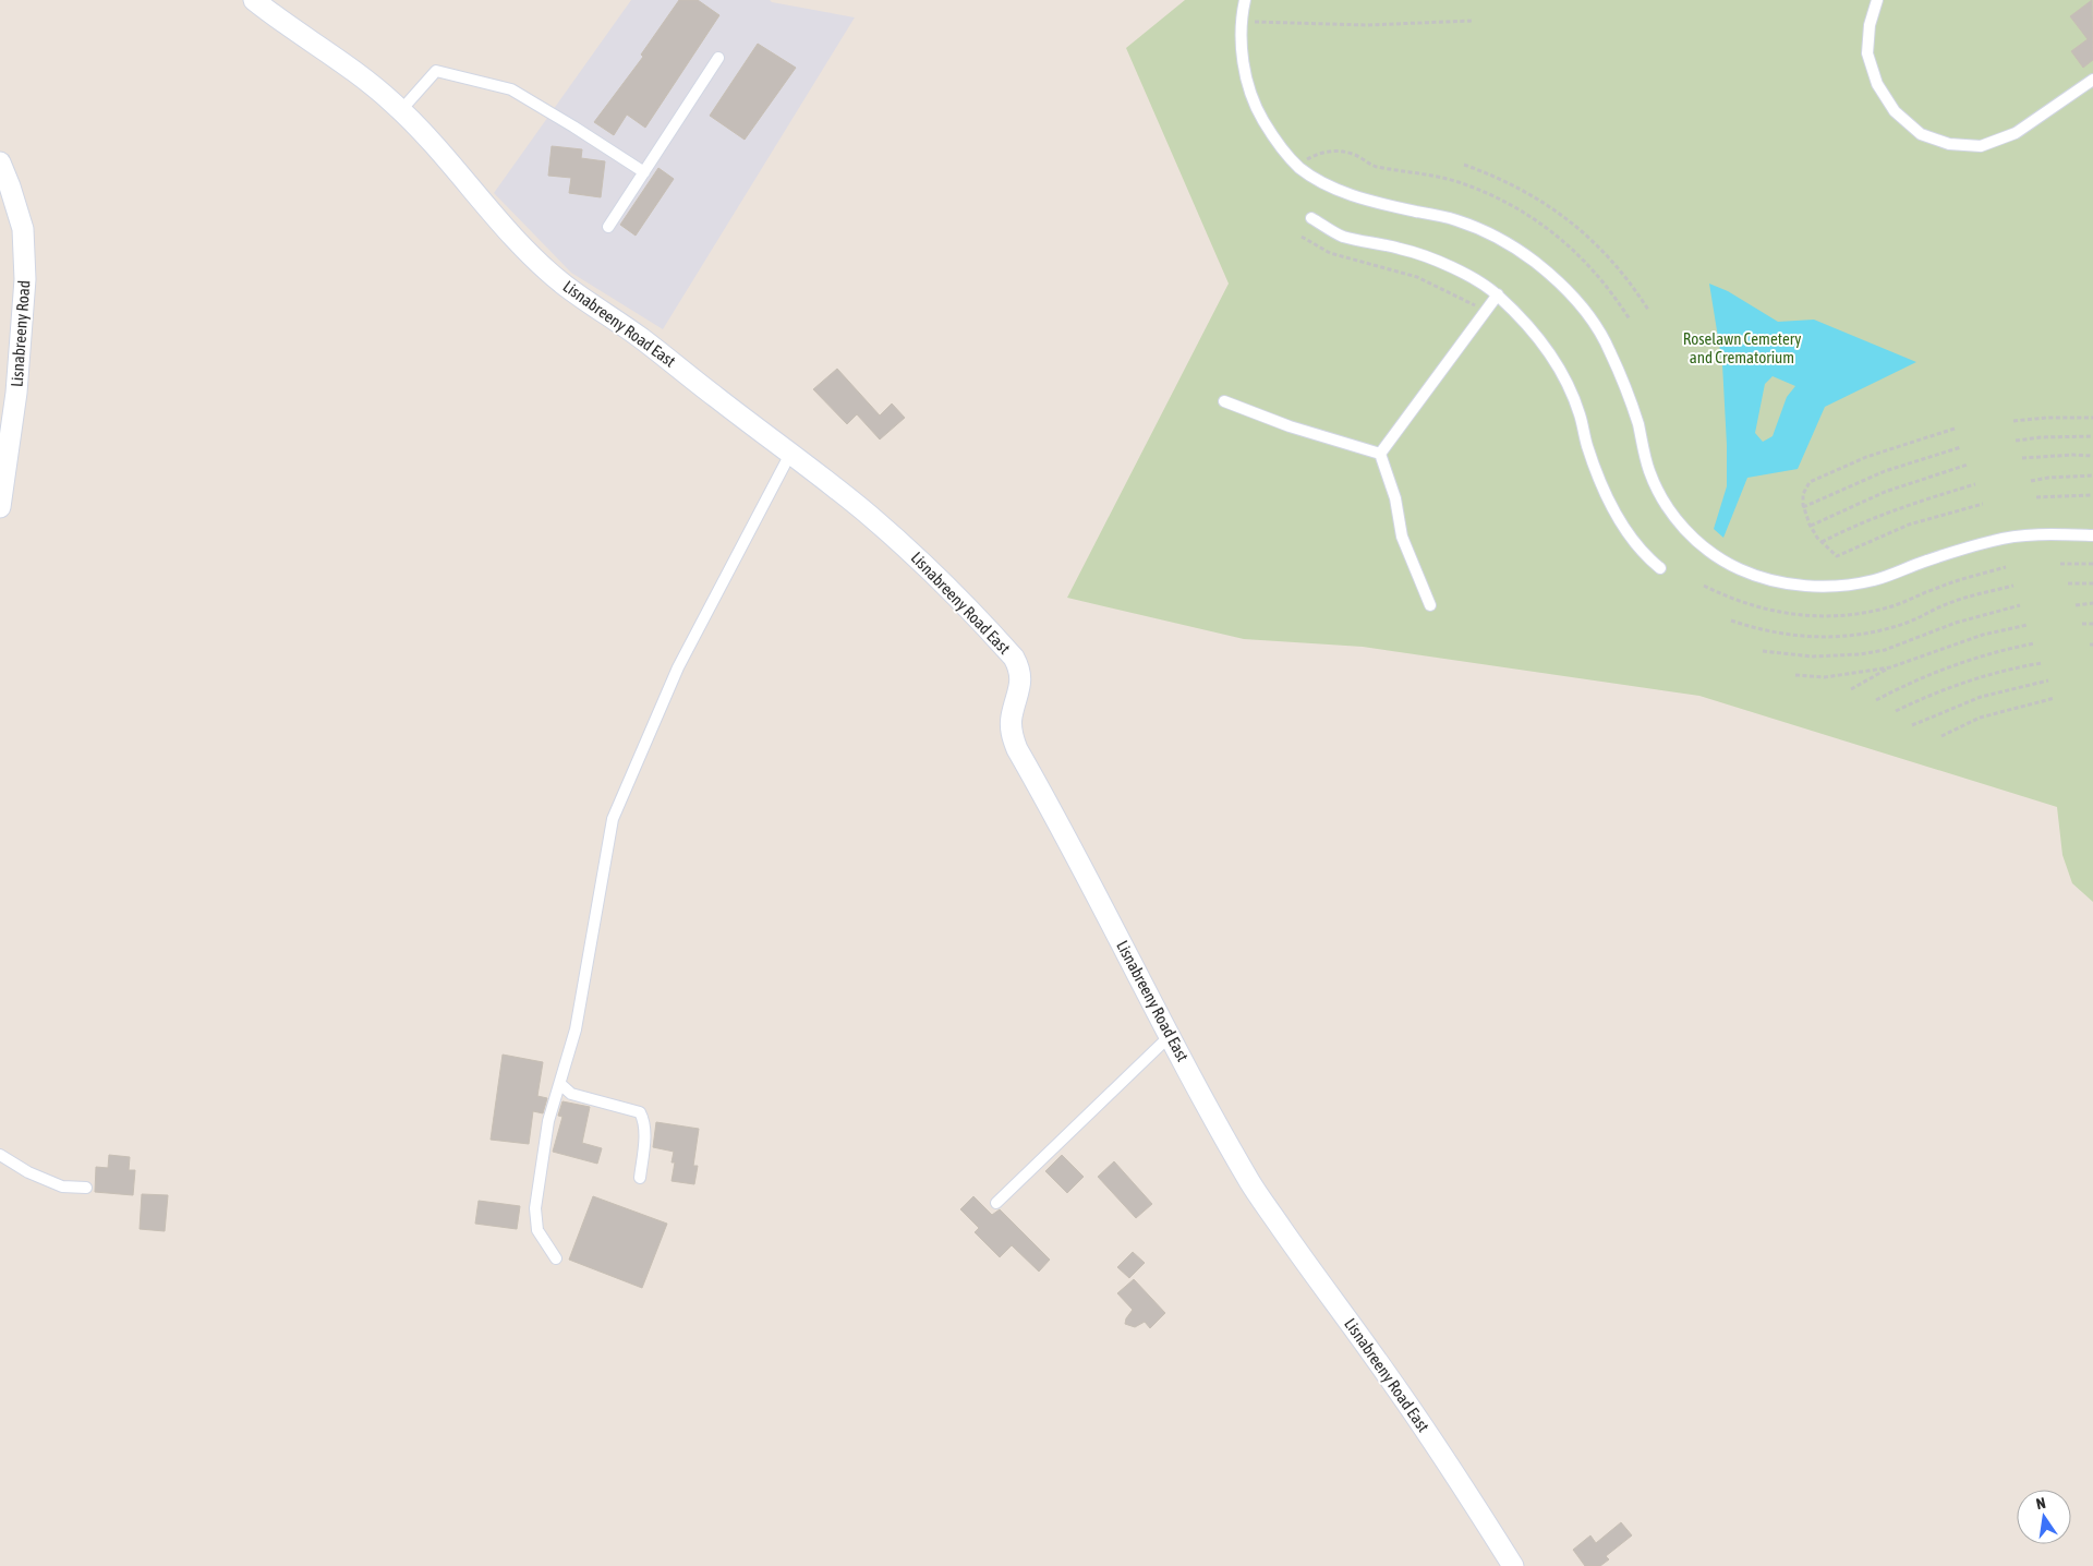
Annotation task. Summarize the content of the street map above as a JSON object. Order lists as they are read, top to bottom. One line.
{"streets":{"street":["Lisnabreeny Road East","Lisnabreeny Road"]},"parks":["Roselawn Cemetery and Crematorium"],"north":"top"}
